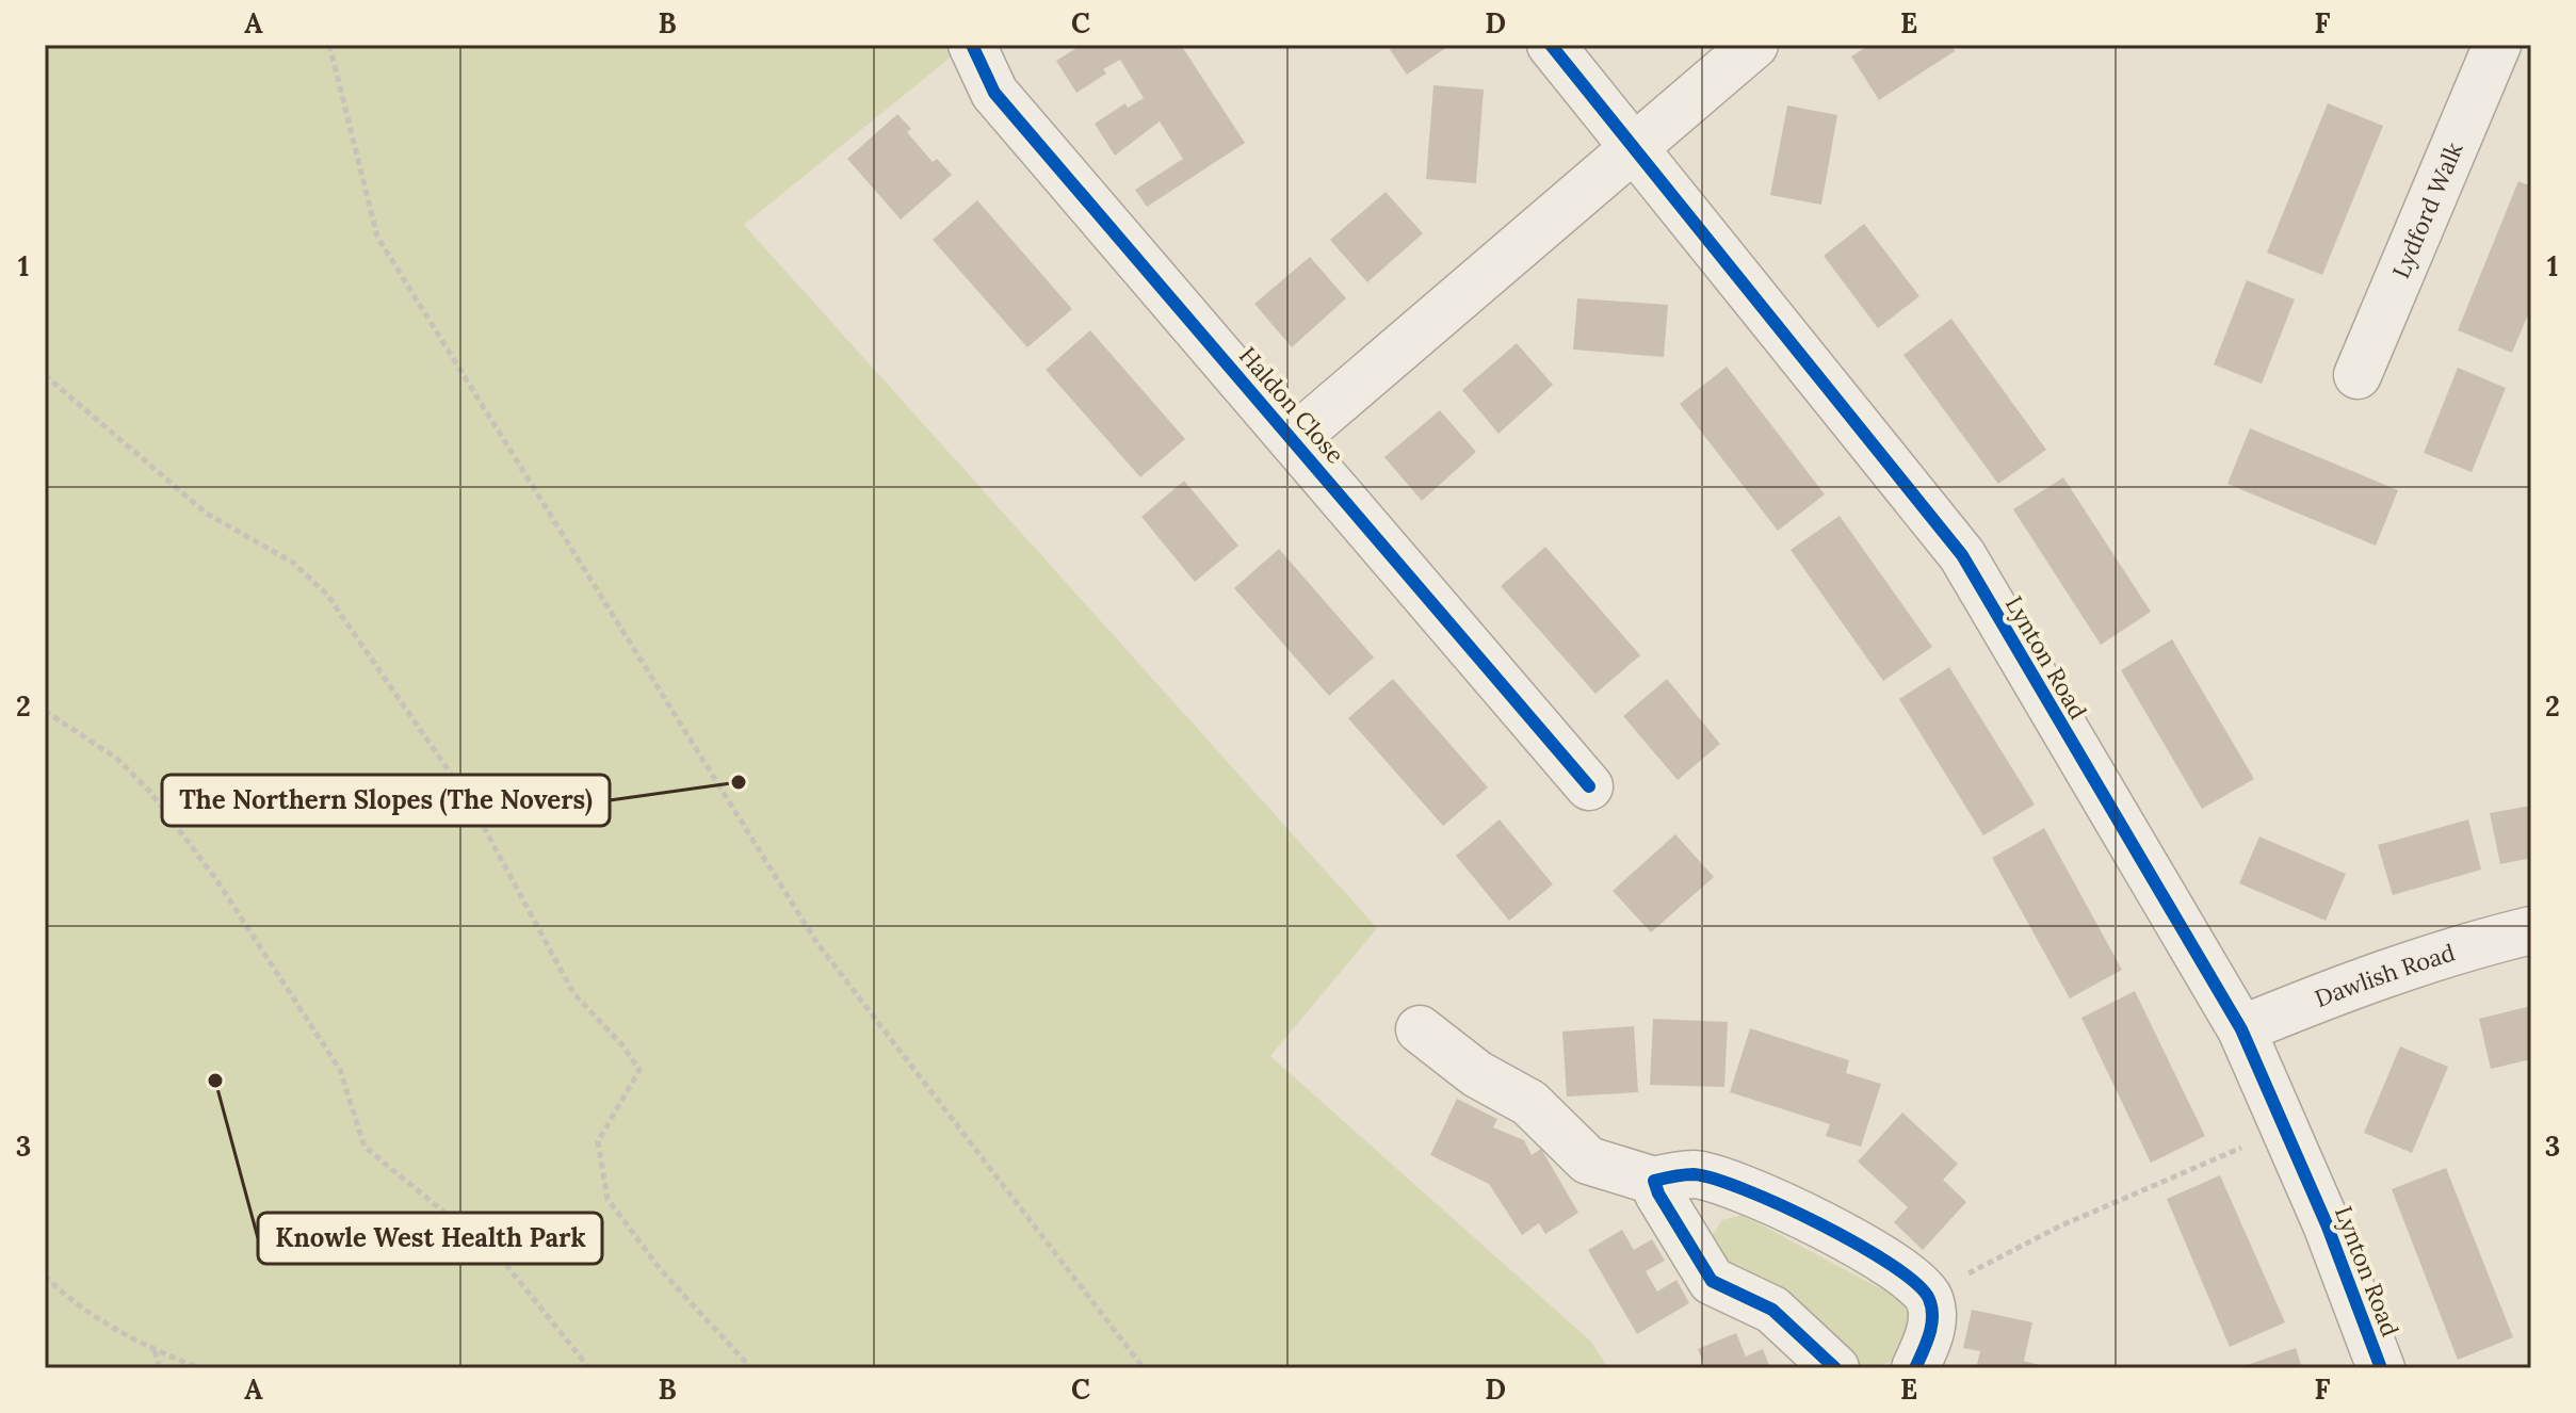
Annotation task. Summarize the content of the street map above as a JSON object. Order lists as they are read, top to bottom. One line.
{"streets":{"street":["Lydford Walk","Haldon Close","Lynton Road","Dawlish Road"]},"crossings":[["Haldon Close","Lynton Road"],["Lynton Road","Dawlish Road"]],"places":["The Northern Slopes (The Novers)","Knowle West Health Park"],"grid":{"columns":["A","B","C","D","E","F"],"rows":["1","2","3"]}}
